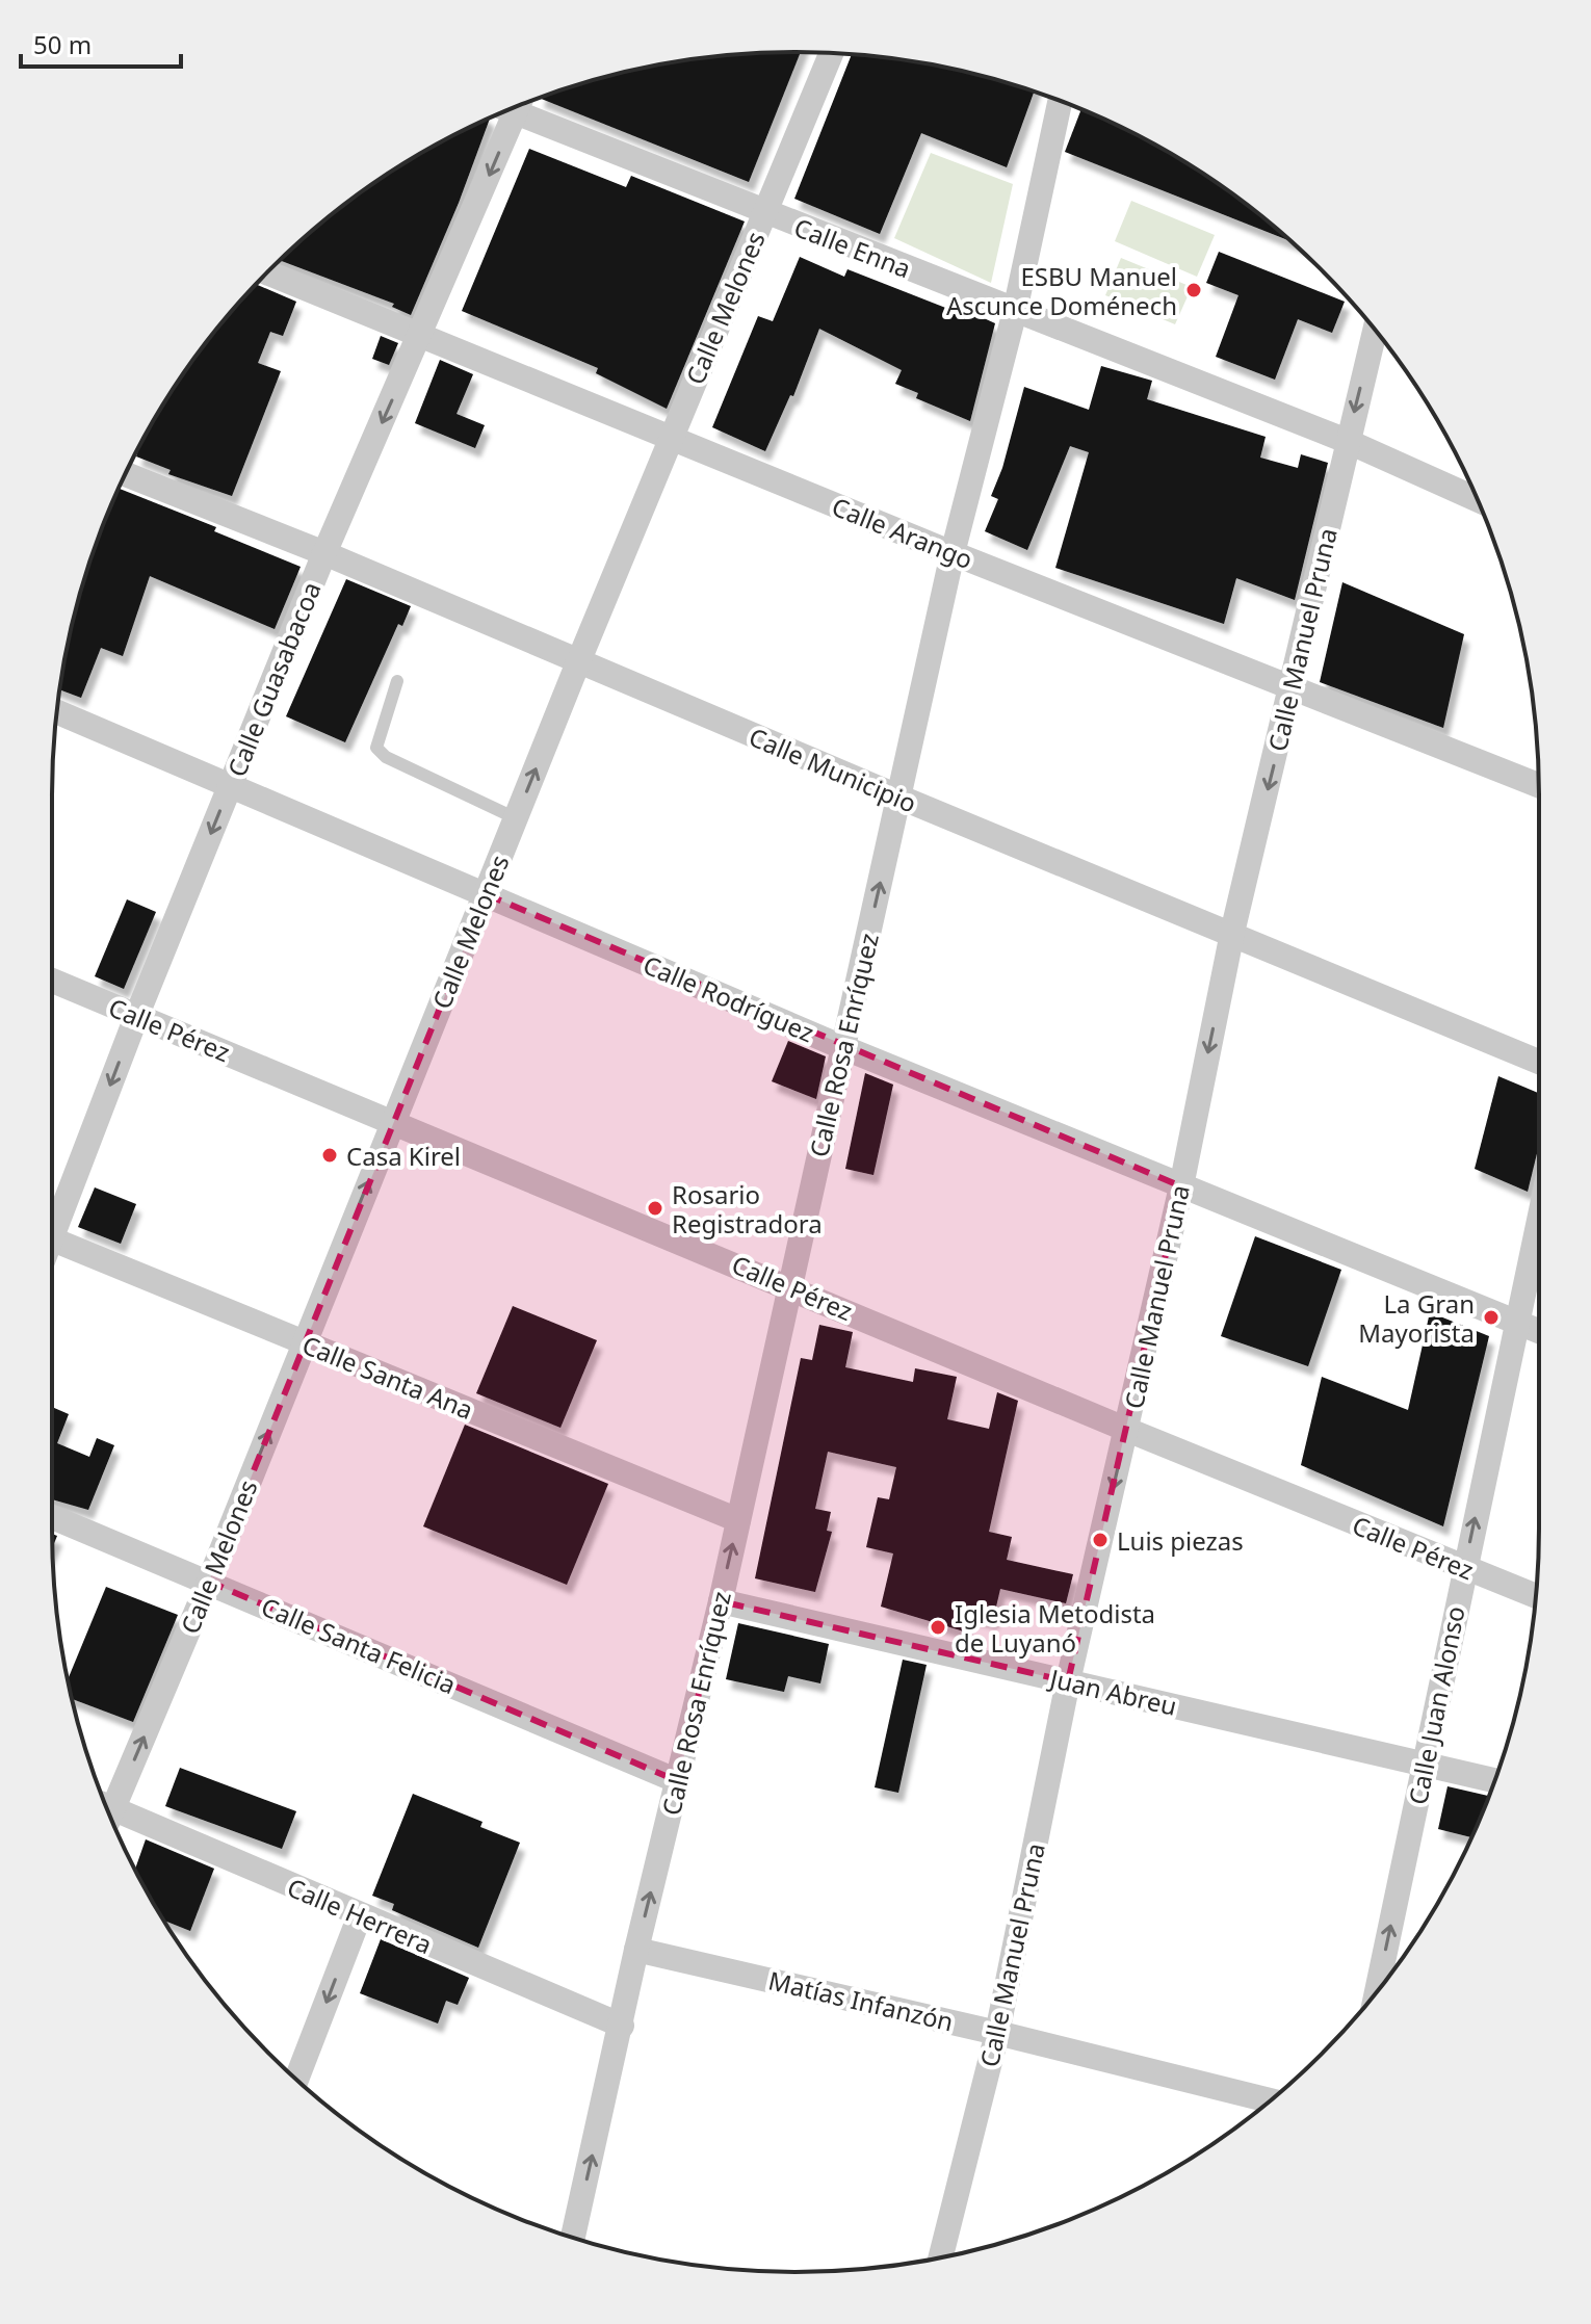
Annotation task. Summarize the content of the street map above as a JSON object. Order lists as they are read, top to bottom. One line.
{"streets":{"street":["Calle Enna","Calle Melones","Calle Arango","Calle Manuel Pruna","Calle Guasabacoa","Calle Municipio","Calle Rodríguez","Calle Pérez","Calle Rosa Enríquez","Calle Santa Ana","Calle Santa Felicia","Juan Abreu","Calle Juan Alonso","Calle Herrera","Matías Infanzón"]},"crossings":[["Calle Enna","Calle Melones"],["Calle Enna","Calle Manuel Pruna"],["Calle Enna","Calle Rosa Enríquez"],["Calle Melones","Calle Arango"],["Calle Melones","Calle Municipio"],["Calle Melones","Calle Rodríguez"],["Calle Melones","Calle Pérez"],["Calle Melones","Calle Santa Ana"],["Calle Melones","Calle Santa Felicia"],["Calle Arango","Calle Manuel Pruna"],["Calle Arango","Calle Guasabacoa"],["Calle Arango","Calle Rosa Enríquez"],["Calle Manuel Pruna","Calle Municipio"],["Calle Manuel Pruna","Calle Rodríguez"],["Calle Manuel Pruna","Calle Pérez"],["Calle Manuel Pruna","Juan Abreu"],["Calle Manuel Pruna","Matías Infanzón"],["Calle Guasabacoa","Calle Municipio"],["Calle Guasabacoa","Calle Rodríguez"],["Calle Guasabacoa","Calle Pérez"],["Calle Municipio","Calle Rosa Enríquez"],["Calle Rodríguez","Calle Rosa Enríquez"],["Calle Rodríguez","Calle Juan Alonso"],["Calle Pérez","Calle Rosa Enríquez"],["Calle Pérez","Calle Juan Alonso"],["Calle Rosa Enríquez","Calle Santa Ana"],["Calle Rosa Enríquez","Calle Santa Felicia"],["Calle Rosa Enríquez","Juan Abreu"],["Calle Rosa Enríquez","Calle Herrera"],["Calle Rosa Enríquez","Matías Infanzón"],["Juan Abreu","Calle Juan Alonso"]],"one_way":["Calle Melones","Calle Manuel Pruna","Calle Guasabacoa","Calle Juan Alonso"],"places":["ESBU Manuel Ascunce Doménech","Casa Kirel","Rosario Registradora","La Gran Mayorista","Luis piezas","Iglesia Metodista de Luyanó"],"scale_bar":"50 m"}
